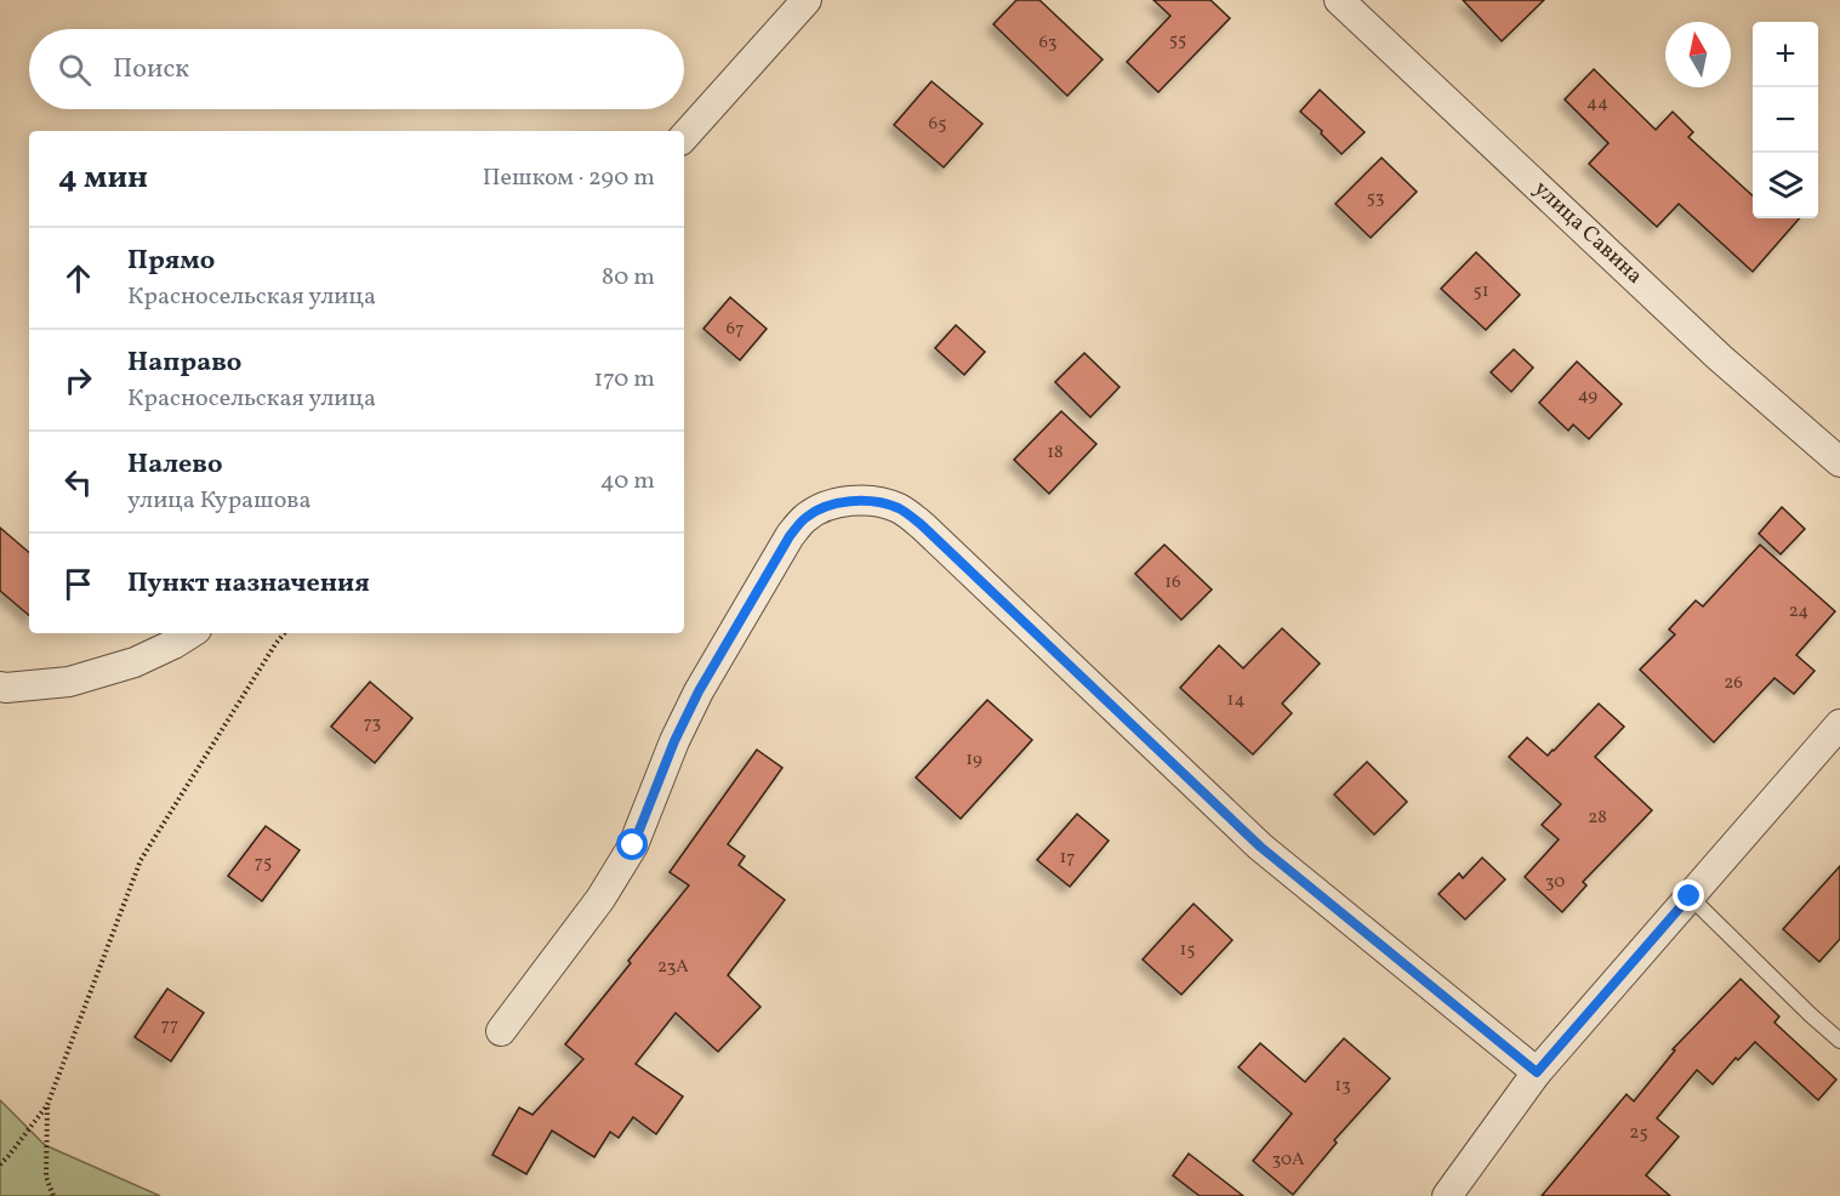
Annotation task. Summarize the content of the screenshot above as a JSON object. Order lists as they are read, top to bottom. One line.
{"streets":{"street":["улица Савина"]},"house_numbers":["55","63","44","65","53","51","67","49","18","16","24","26","14","73","19","28","17","75","30","15","23А","77","13","25","30А"],"north":"top","page":{"map_buttons":["+","−"],"search":"Поиск","heading":["4 мин","Пешком · 290 m"],"list":[["Прямо","Красносельская улица","80 m"],["Направо","Красносельская улица","170 m"],["Налево","улица Курашова","40 m"],"Пункт назначения"]}}
